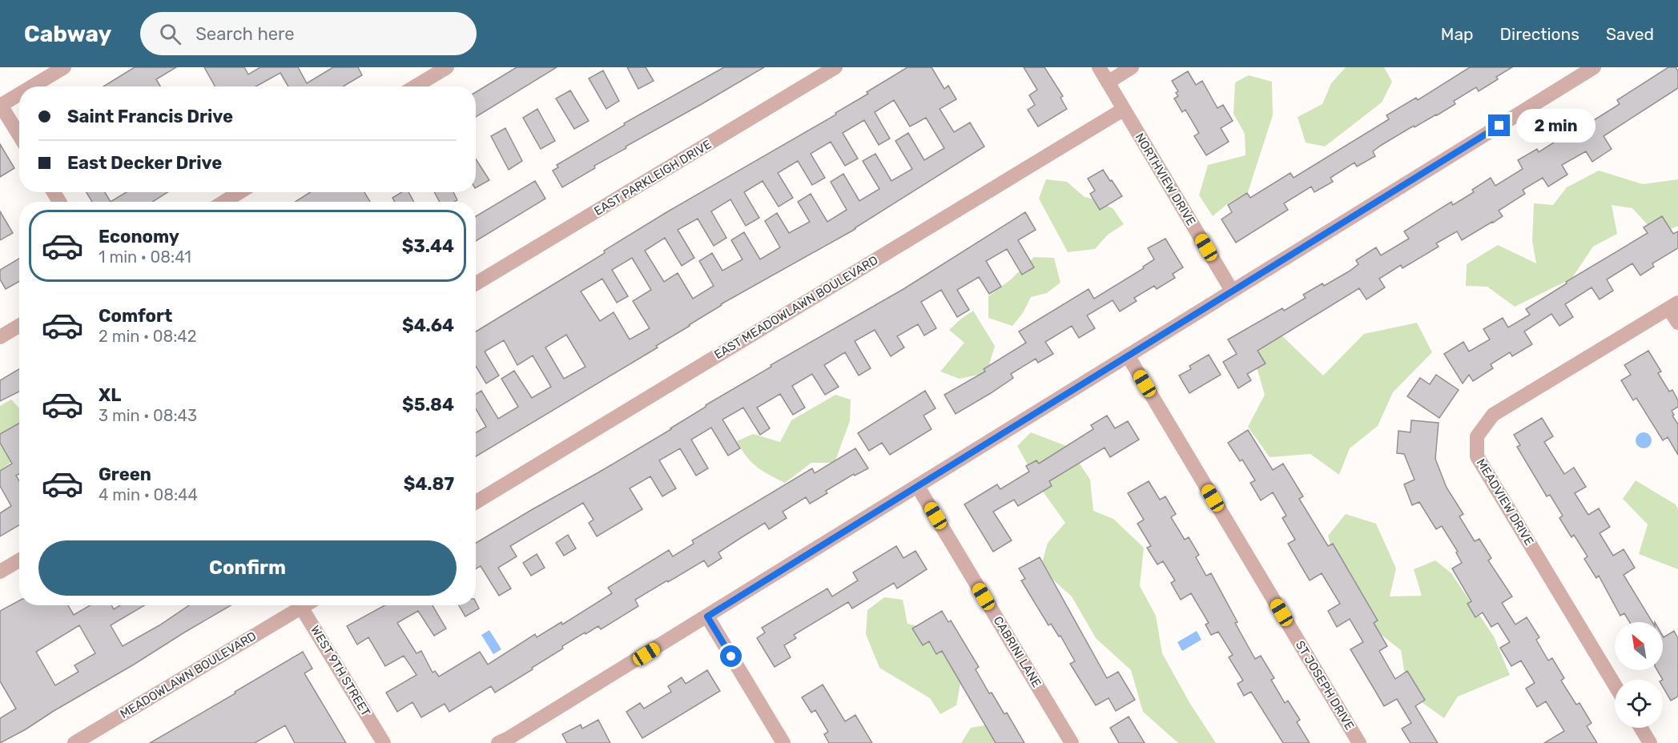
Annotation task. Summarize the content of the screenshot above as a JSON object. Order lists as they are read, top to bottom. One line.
{"streets":{"street":["EAST PARKLEIGH DRIVE","NORTHVIEW DRIVE","EAST MEADOWLAWN BOULEVARD","MEADVIEW DRIVE","CABRINI LANE","WEST 9TH STREET","MEADOWLAWN BOULEVARD","ST JOSEPH DRIVE"]},"crossings":[["NORTHVIEW DRIVE","EAST MEADOWLAWN BOULEVARD"]],"north":"top left","page":{"header":"Cabway","search":"Search here","nav":["Map","Directions","Saved"],"banner":["Saint Francis Drive","East Decker Drive"],"bubble":"2 min","list":[{"name":"Economy","note":"1 min · 08:41","value":"$3.44"},{"name":"Comfort","note":"2 min · 08:42","value":"$4.64"},{"name":"XL","note":"3 min · 08:43","value":"$5.84"},{"name":"Green","note":"4 min · 08:44","value":"$4.87"}],"buttons":"Confirm"}}
